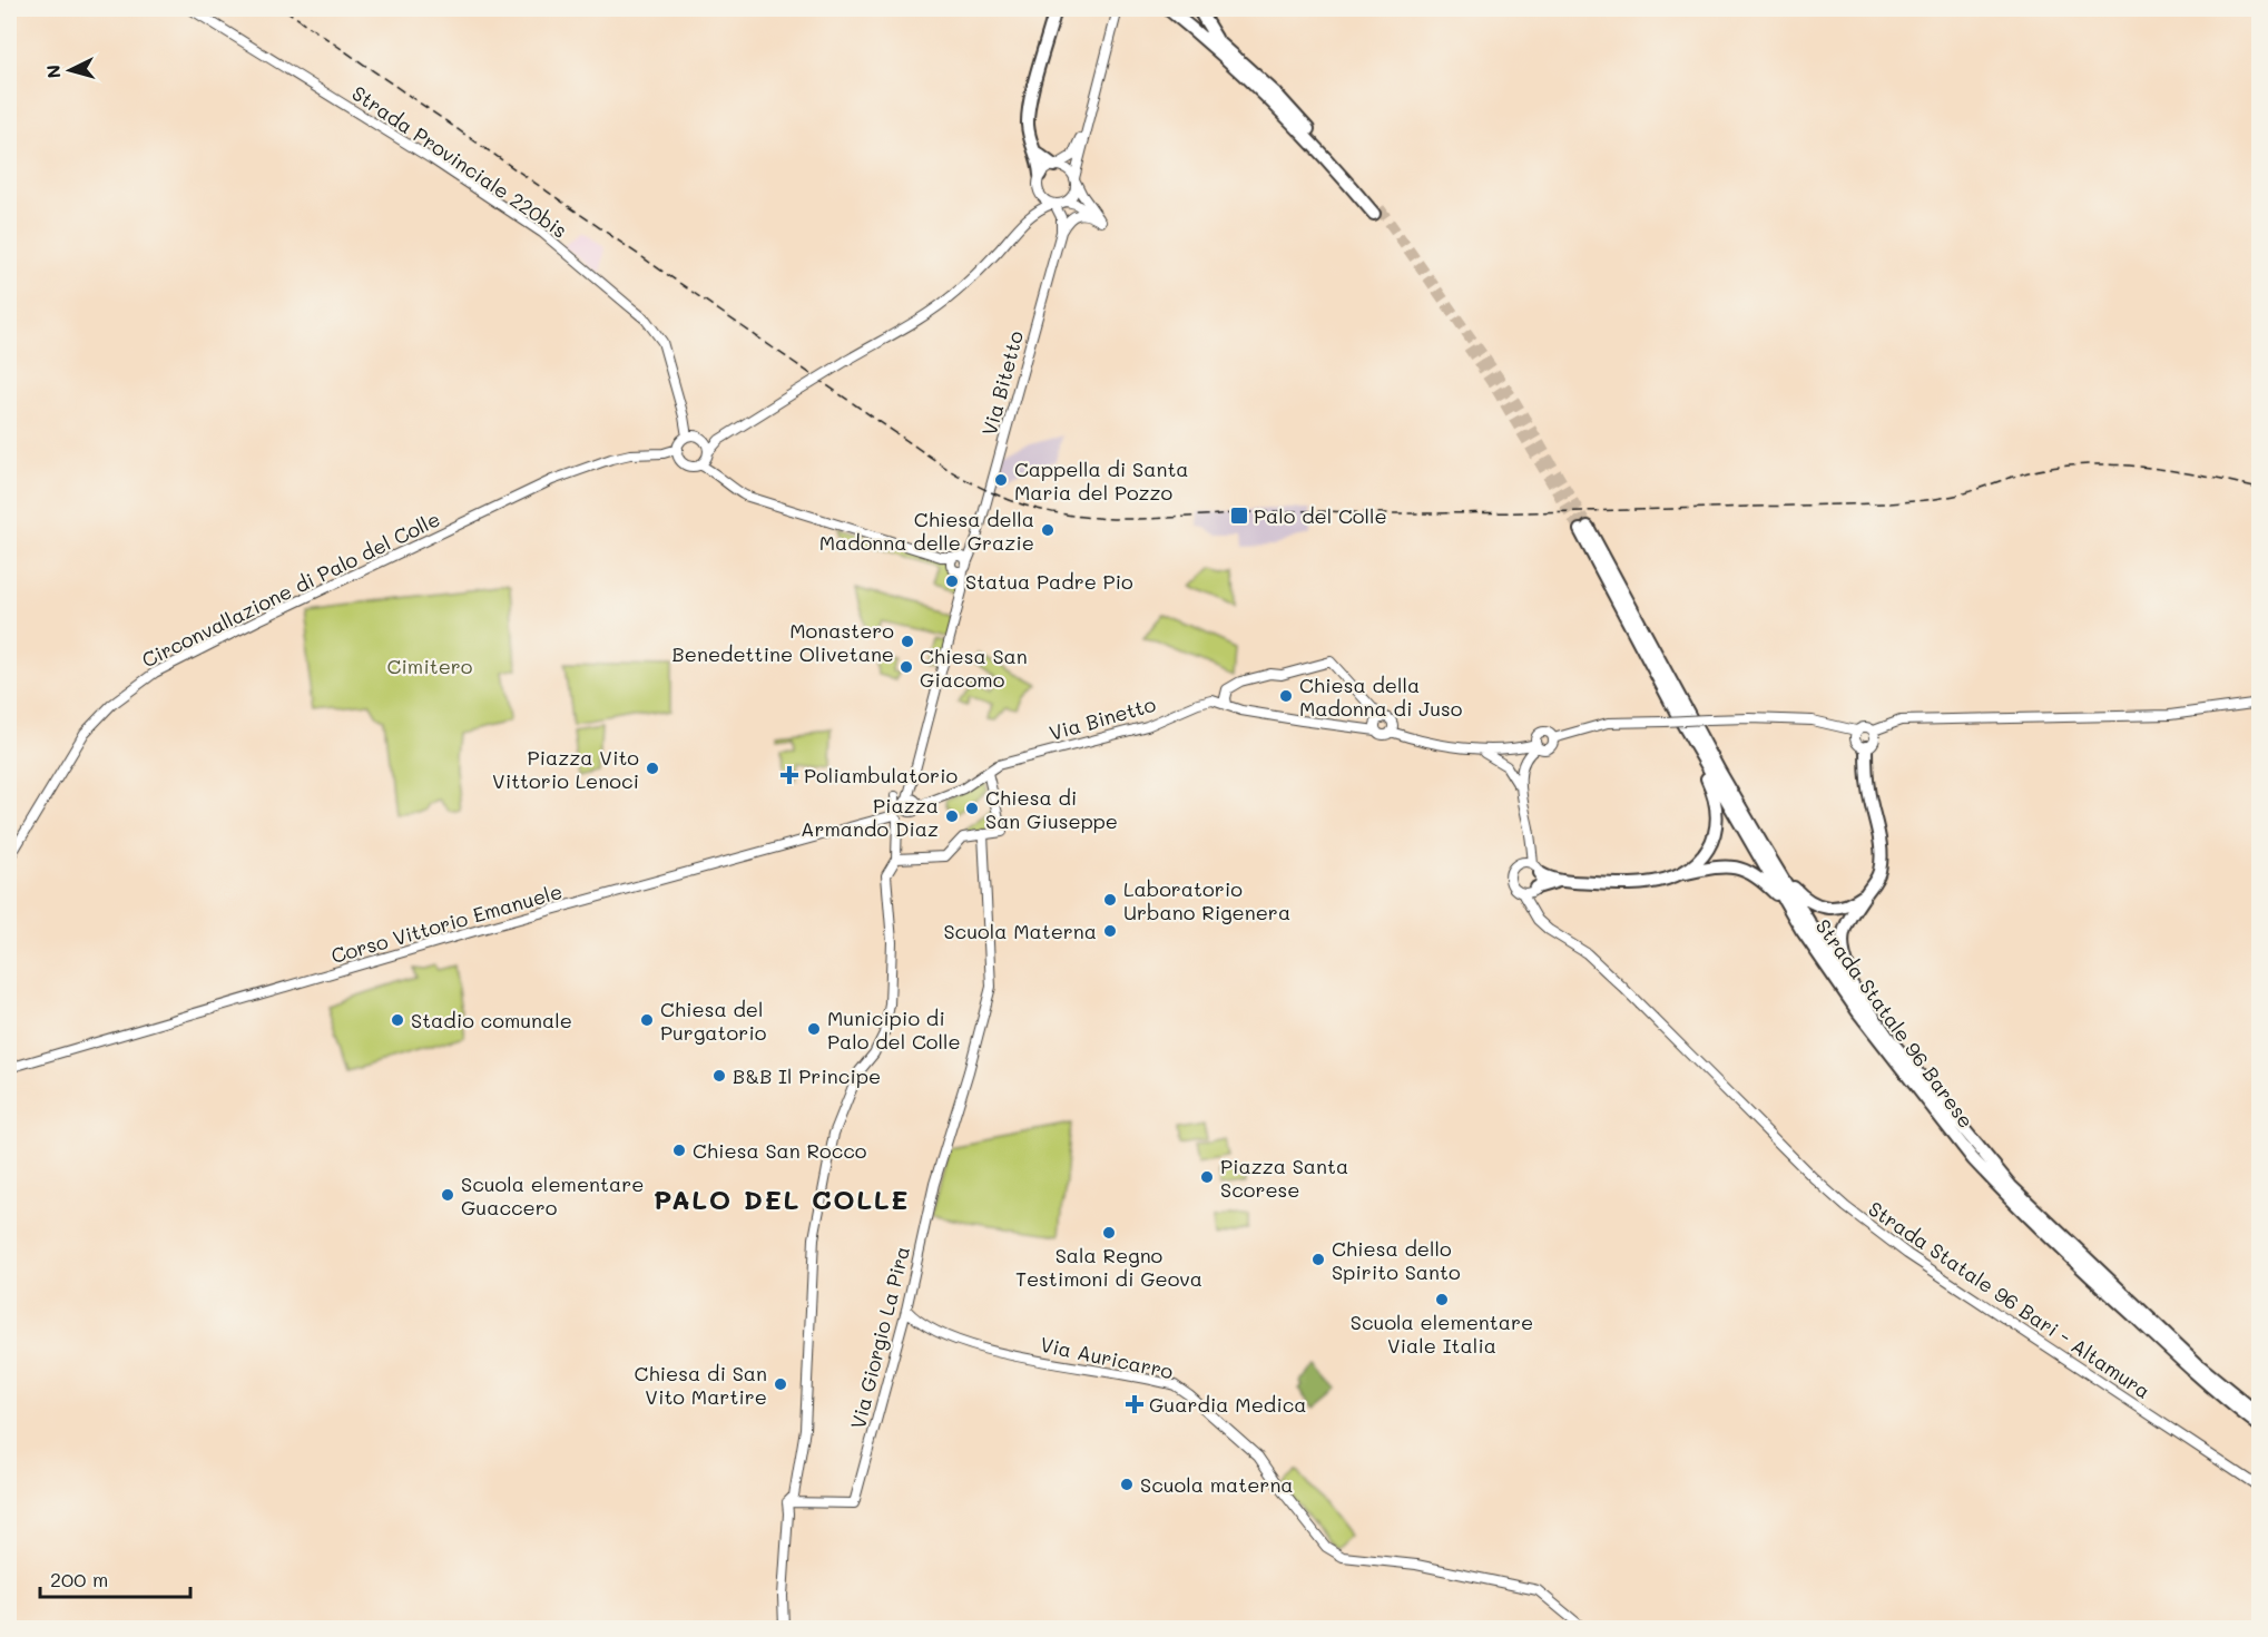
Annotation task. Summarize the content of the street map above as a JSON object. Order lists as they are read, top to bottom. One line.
{"streets":{"highway":["Strada Statale 96 Barese"],"street":["Strada Provinciale 220bis","Via Bitetto","Circonvallazione di Palo del Colle","Via Binetto","Corso Vittorio Emanuele","Strada Statale 96 Bari - Altamura","Via Giorgio La Pira","Via Auricarro"]},"crossings":[["Strada Provinciale 220bis","Circonvallazione di Palo del Colle"],["Via Giorgio La Pira","Via Auricarro"]],"districts":["PALO DEL COLLE"],"parks":["Cimitero"],"places":{"other":["Cappella di Santa Maria del Pozzo","Chiesa della Madonna delle Grazie","Statua Padre Pio","Monastero Benedettine Olivetane","Chiesa San Giacomo","Chiesa della Madonna di Juso","Piazza Vito Vittorio Lenoci","Chiesa di San Giuseppe","Piazza Armando Diaz","Laboratorio Urbano Rigenera","Scuola Materna","Stadio comunale","Chiesa del Purgatorio","Municipio di Palo del Colle","B&B Il Principe","Chiesa San Rocco","Piazza Santa Scorese","Scuola elementare Guaccero","Sala Regno Testimoni di Geova","Chiesa dello Spirito Santo","Scuola elementare Viale Italia","Chiesa di San Vito Martire","Scuola materna"],"transit":["Palo del Colle"],"health":["Poliambulatorio","Guardia Medica"]},"scale_bar":"200 m","north":"left"}
